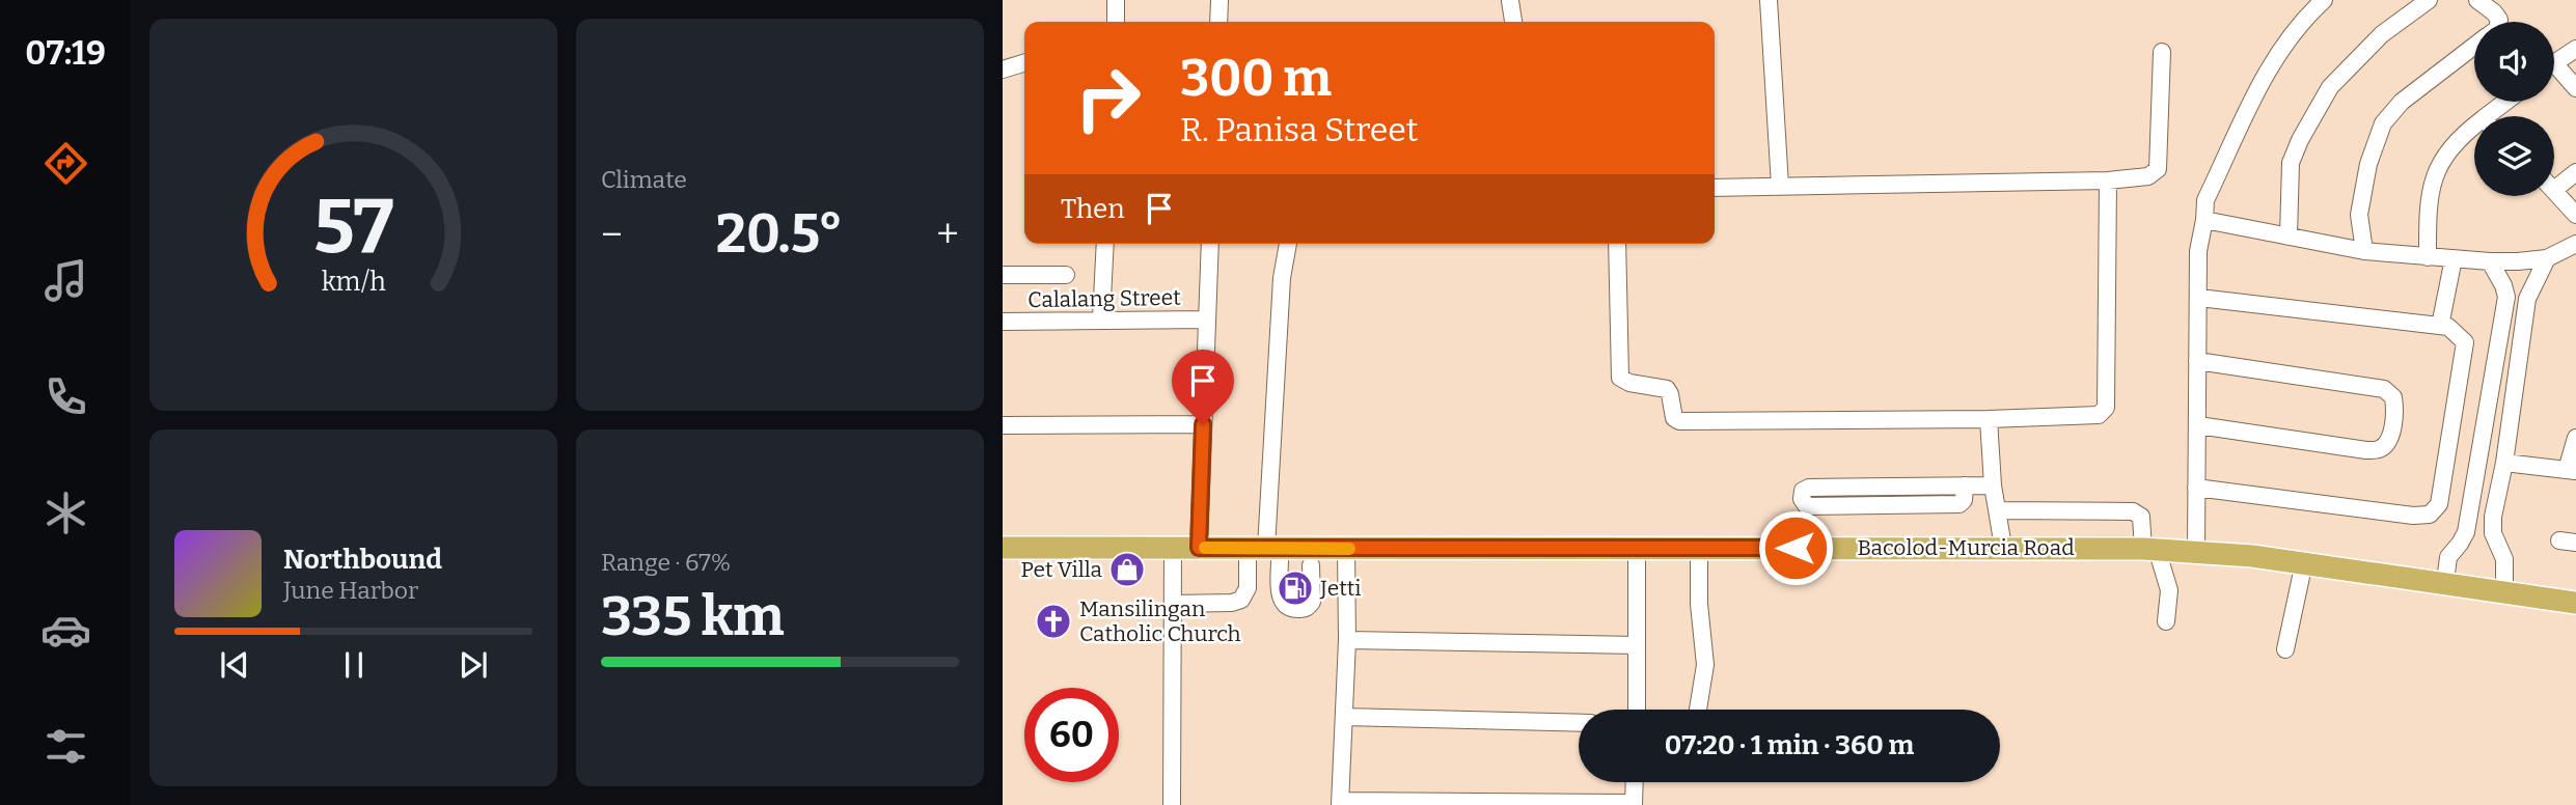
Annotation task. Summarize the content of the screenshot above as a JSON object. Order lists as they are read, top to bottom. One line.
{"streets":{"main road":["Bacolod-Murcia Road"],"street":["Calalang Street"]},"places":{"shop":["Pet Villa"],"fuel station":["Jetti"],"church":["Mansilingan Catholic Church"]},"page":{"tabs":"07:19","tile":["Climate",["Range · 67%","335 km"]],"turn":["300 m","R. Panisa Street"],"then":"Then","heat":["−","20.5°","+"],"song":["Northbound","June Harbor"],"limit":"60","trip":"07:20 · 1 min · 360 m","gauge":["57","km/h"]}}
